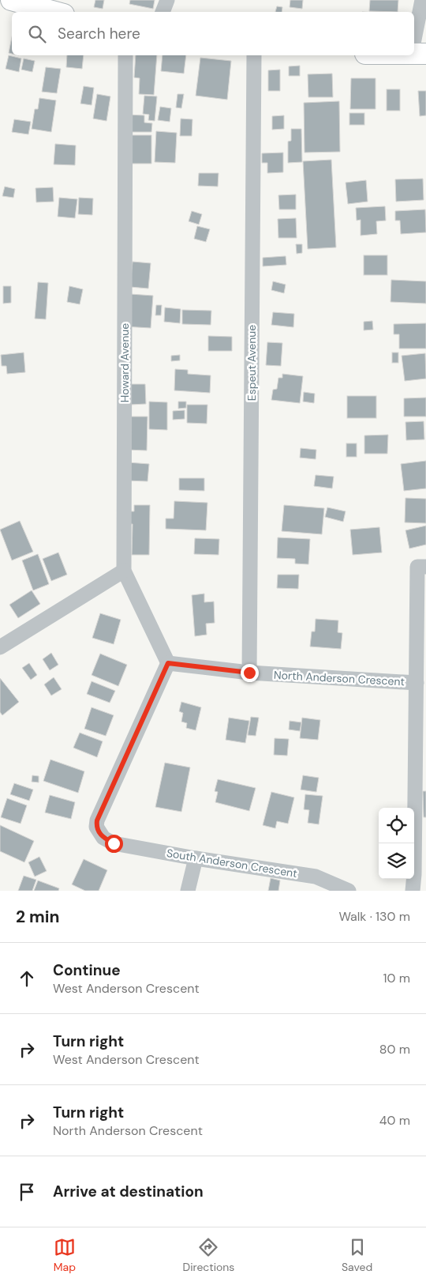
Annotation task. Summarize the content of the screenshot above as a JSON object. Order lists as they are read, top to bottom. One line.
{"streets":{"street":["Howard Avenue","Espeut Avenue","North Anderson Crescent","South Anderson Crescent"]},"crossings":[["Howard Avenue","North Anderson Crescent"],["Howard Avenue","South Anderson Crescent"],["Espeut Avenue","North Anderson Crescent"],["North Anderson Crescent","South Anderson Crescent"]],"page":{"search":"Search here","heading":["2 min","Walk · 130 m"],"list":[["Continue","West Anderson Crescent","10 m"],["Turn right","West Anderson Crescent","80 m"],["Turn right","North Anderson Crescent","40 m"],"Arrive at destination"],"nav":["Map","Directions","Saved"]}}
